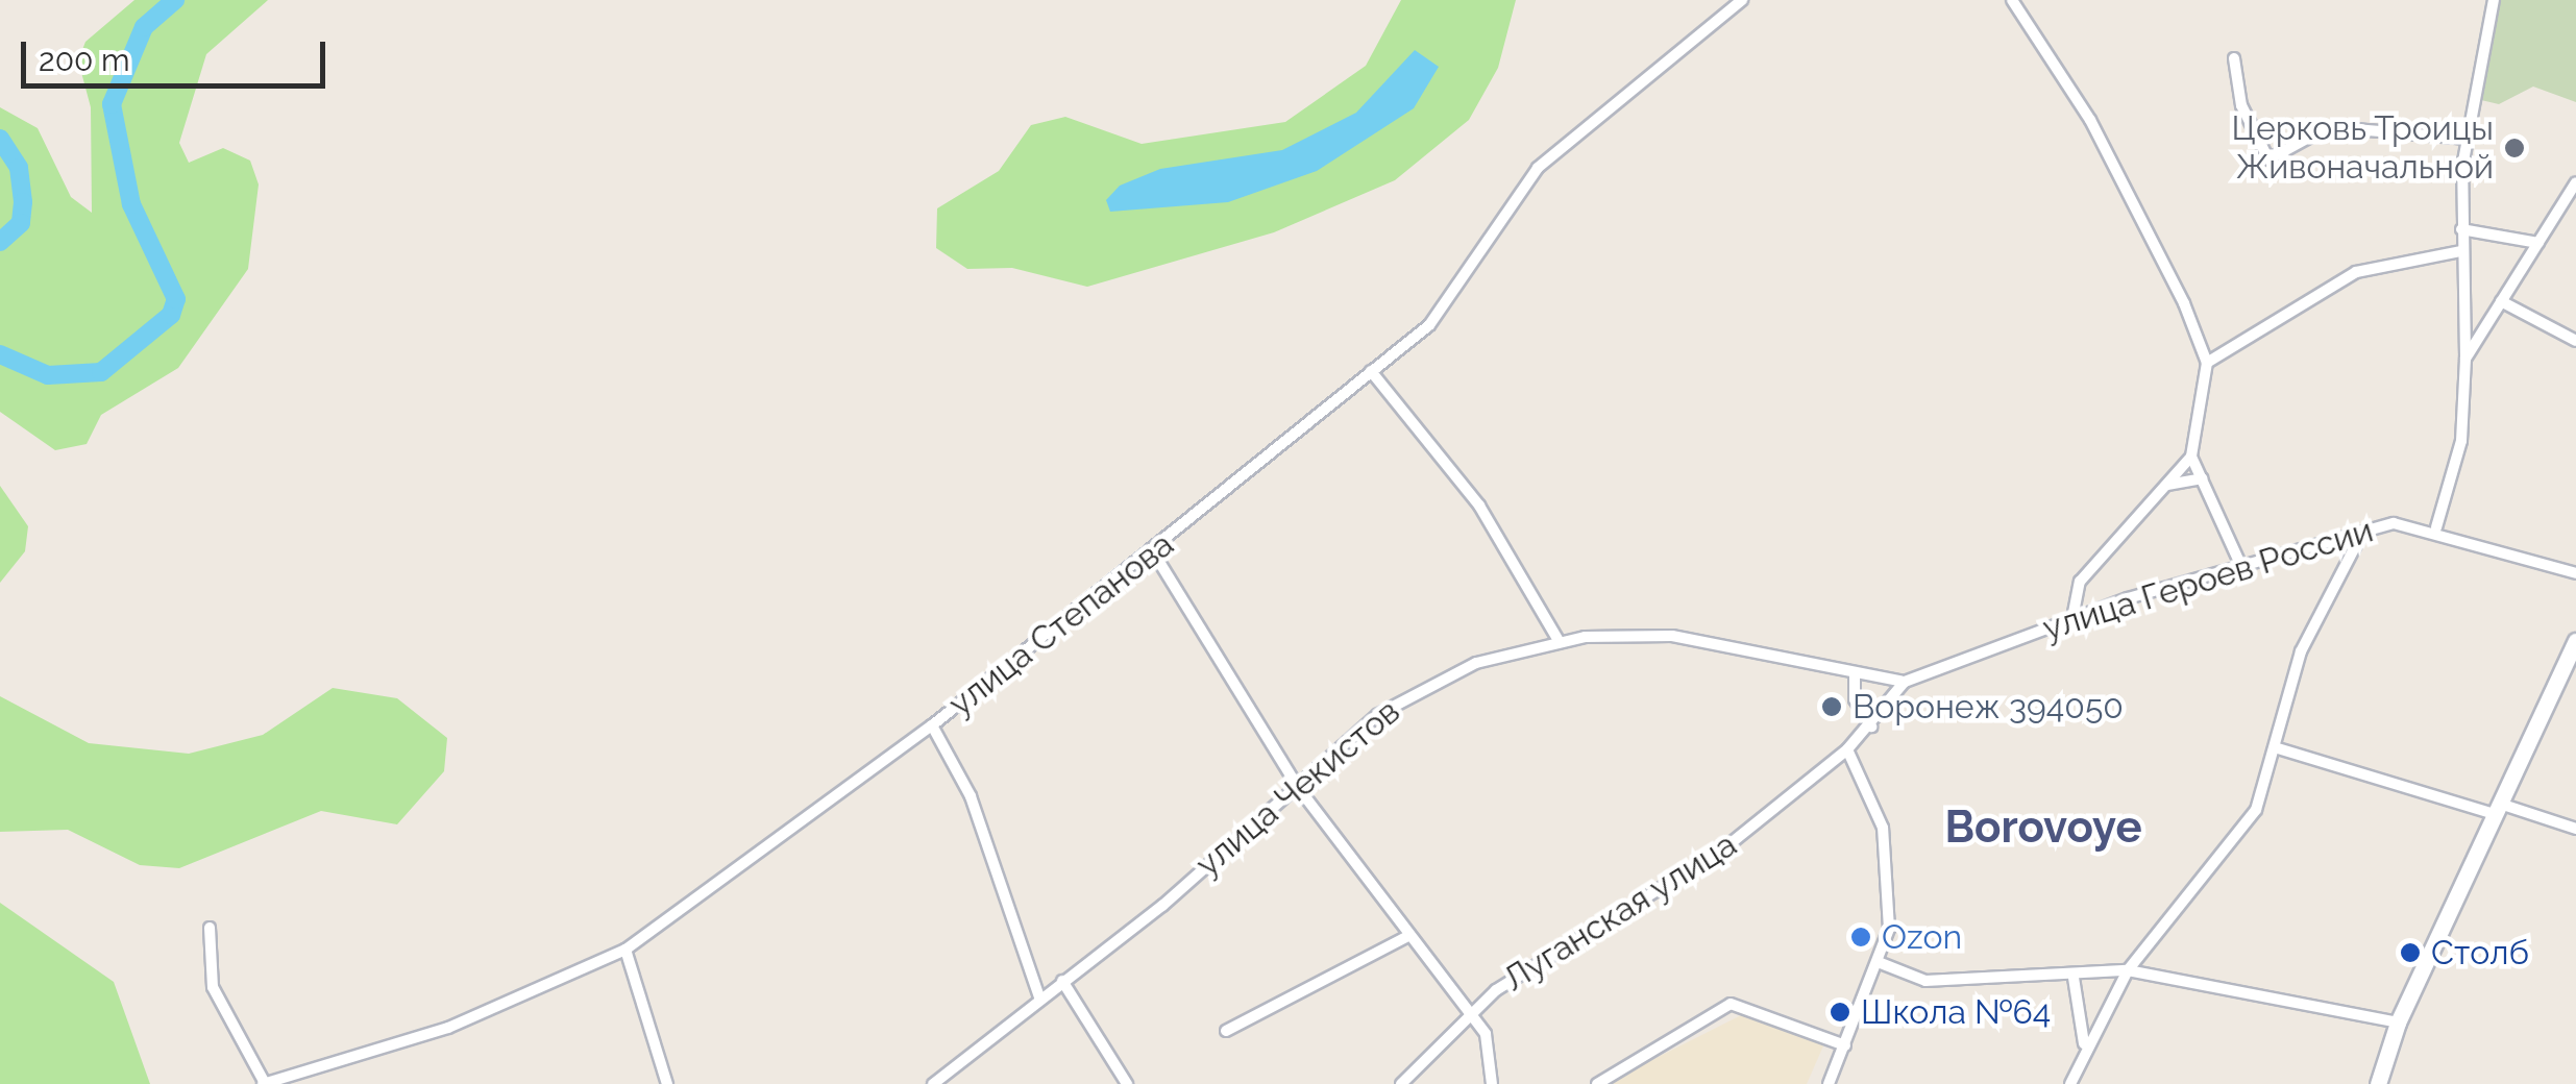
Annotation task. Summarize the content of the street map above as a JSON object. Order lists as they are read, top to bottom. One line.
{"streets":{"street":["улица Героев России","улица Степанова","улица Чекистов","Луганская улица"]},"crossings":[["улица Героев России","улица Чекистов"]],"districts":["Borovoye"],"places":["Церковь Троицы Живоначальной","Воронеж 394050","Ozon","Столб","Школа №64"],"scale_bar":"200 m"}
